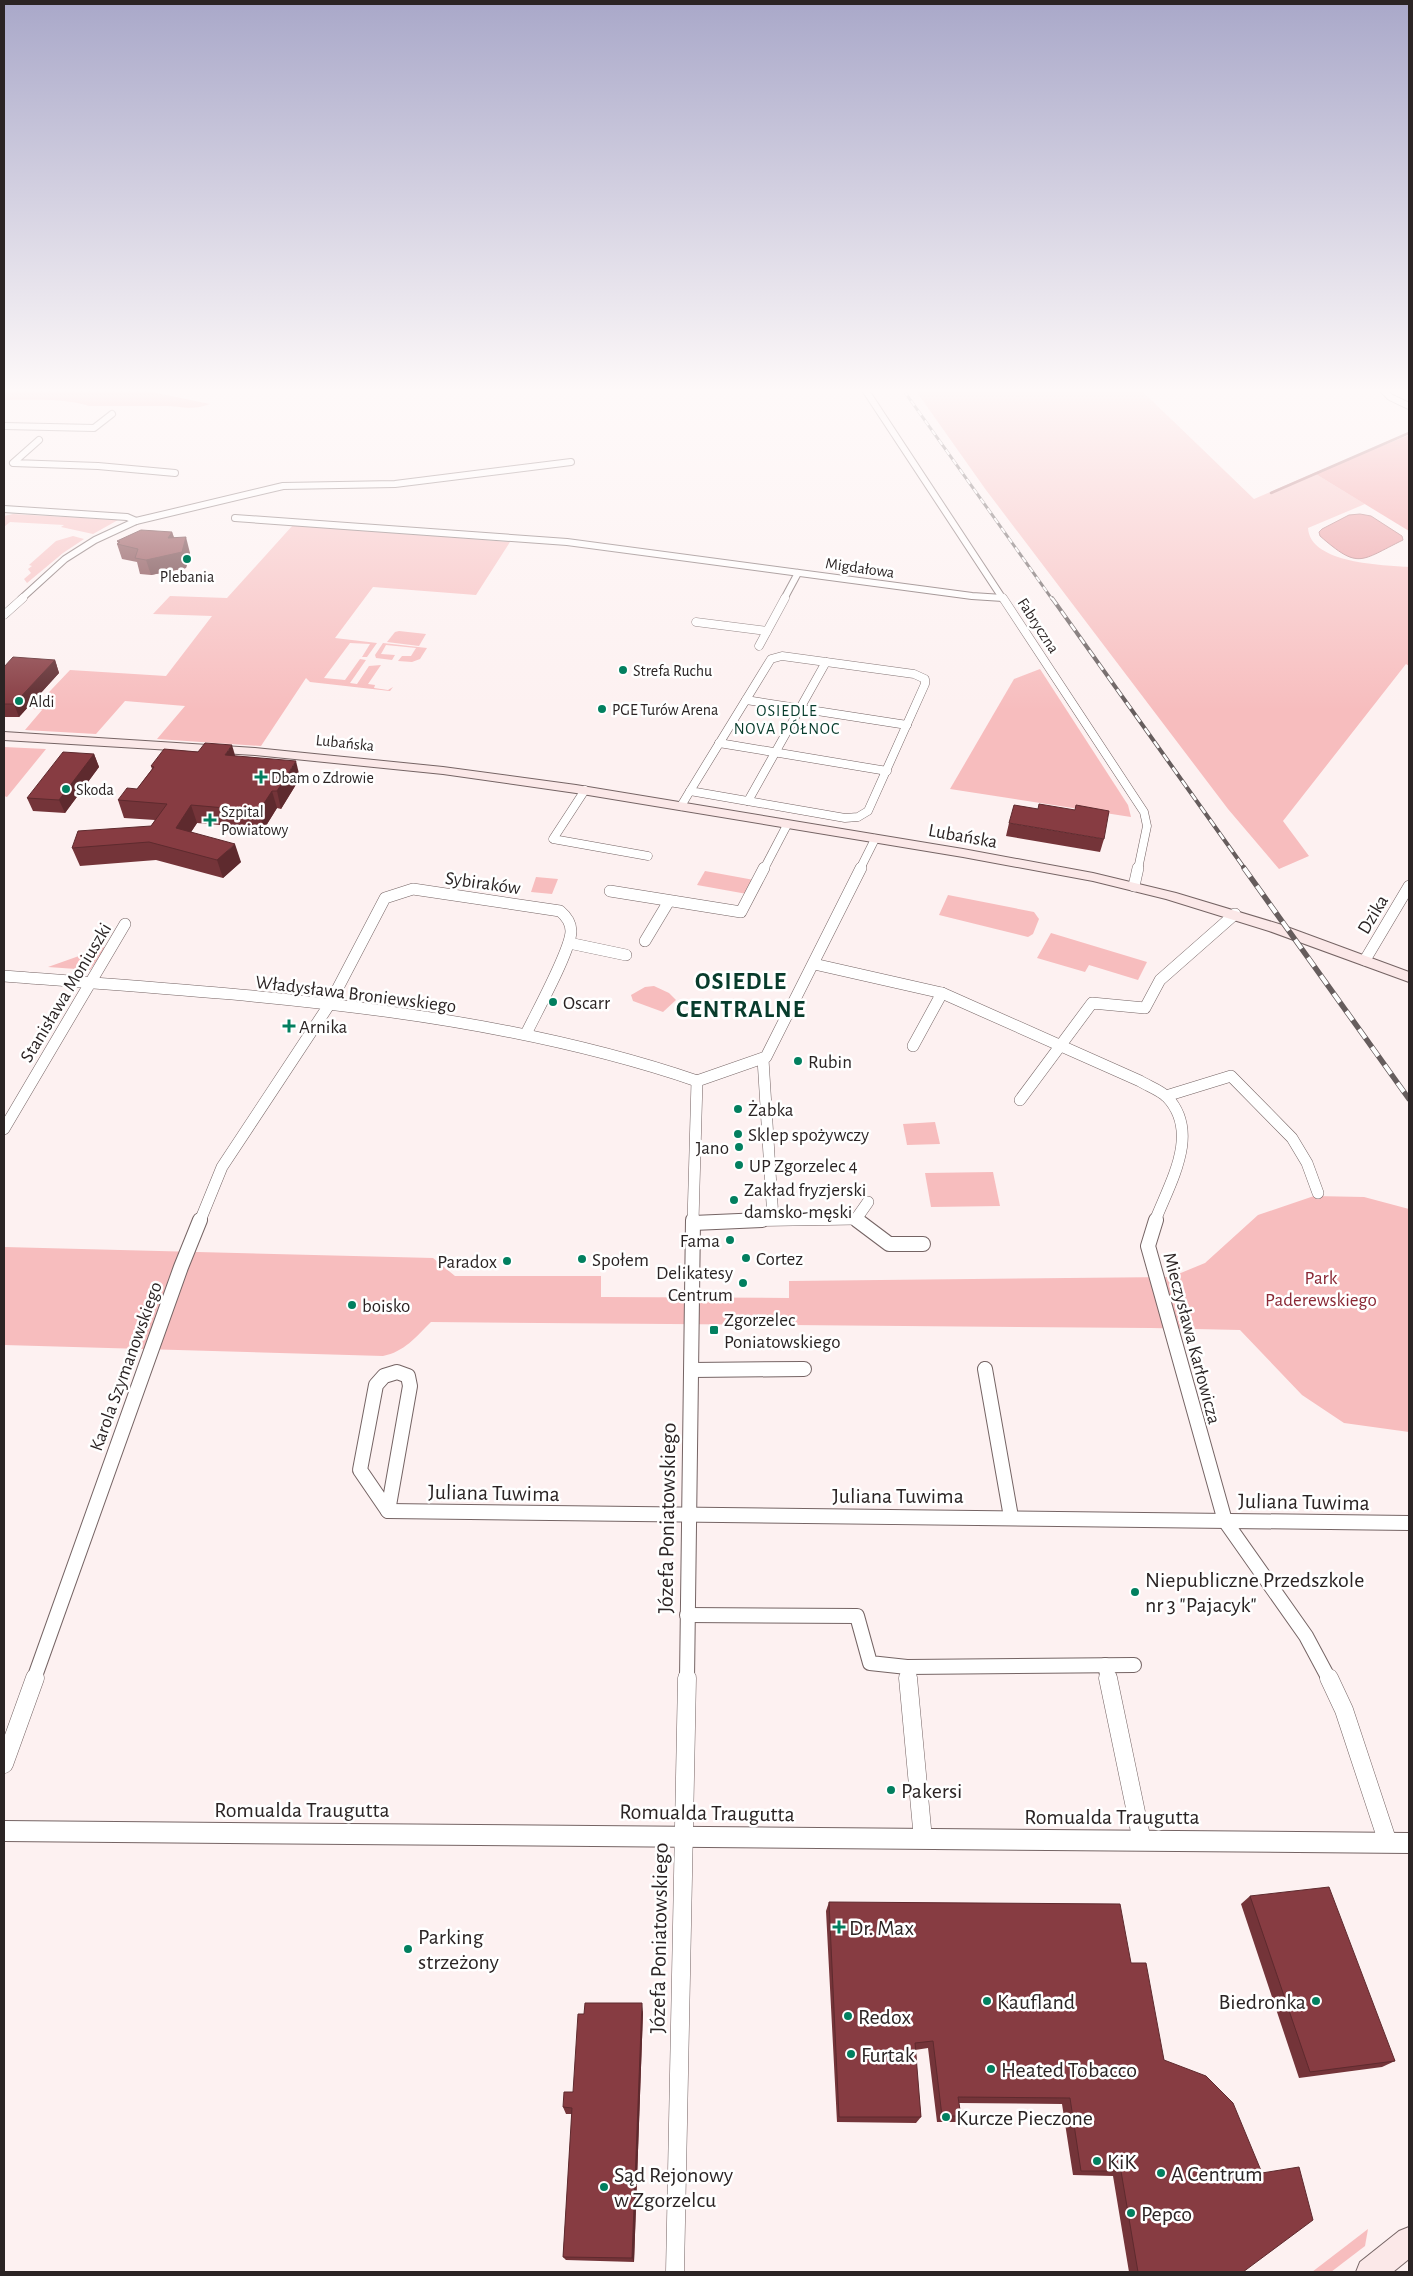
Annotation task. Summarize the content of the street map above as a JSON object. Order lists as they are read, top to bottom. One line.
{"streets":{"main road":["Lubańska"],"street":["Migdałowa","Fabryczna","Sybiraków","Dzika","Stanisława Moniuszki","Władysława Broniewskiego","Mieczysława Karłowicza","Karola Szymanowskiego","Juliana Tuwima","Józefa Poniatowskiego","Romualda Traugutta"]},"crossings":[["Migdałowa","Fabryczna"],["Fabryczna","Lubańska"],["Lubańska","Dzika"],["Sybiraków","Władysława Broniewskiego"],["Sybiraków","Karola Szymanowskiego"],["Stanisława Moniuszki","Władysława Broniewskiego"],["Władysława Broniewskiego","Karola Szymanowskiego"],["Władysława Broniewskiego","Józefa Poniatowskiego"],["Mieczysława Karłowicza","Juliana Tuwima"],["Mieczysława Karłowicza","Romualda Traugutta"],["Juliana Tuwima","Józefa Poniatowskiego"],["Józefa Poniatowskiego","Romualda Traugutta"]],"districts":["OSIEDLE NOVA PÓŁNOC","OSIEDLE CENTRALNE"],"parks":["Park Paderewskiego"],"places":{"other":["Plebania","Strefa Ruchu","Aldi","PGE Turów Arena","Skoda","Oscarr","Rubin","Żabka","Sklep spożywczy","Jano","UP Zgorzelec 4","Zakład fryzjerski damsko-męski","Fama","Cortez","Społem","Paradox","Delikatesy Centrum","boisko","Niepubliczne Przedszkole nr 3 \"Pajacyk\"","Pakersi","Parking strzeżony","Kaufland","Biedronka","Redox","Furtak","Heated Tobacco","Kurcze Pieczone","KiK","A Centrum","Sąd Rejonowy w Zgorzelcu","Pepco"],"health":["Dbam o Zdrowie","Szpital Powiatowy","Arnika","Dr. Max"],"transit":["Zgorzelec Poniatowskiego"]}}
